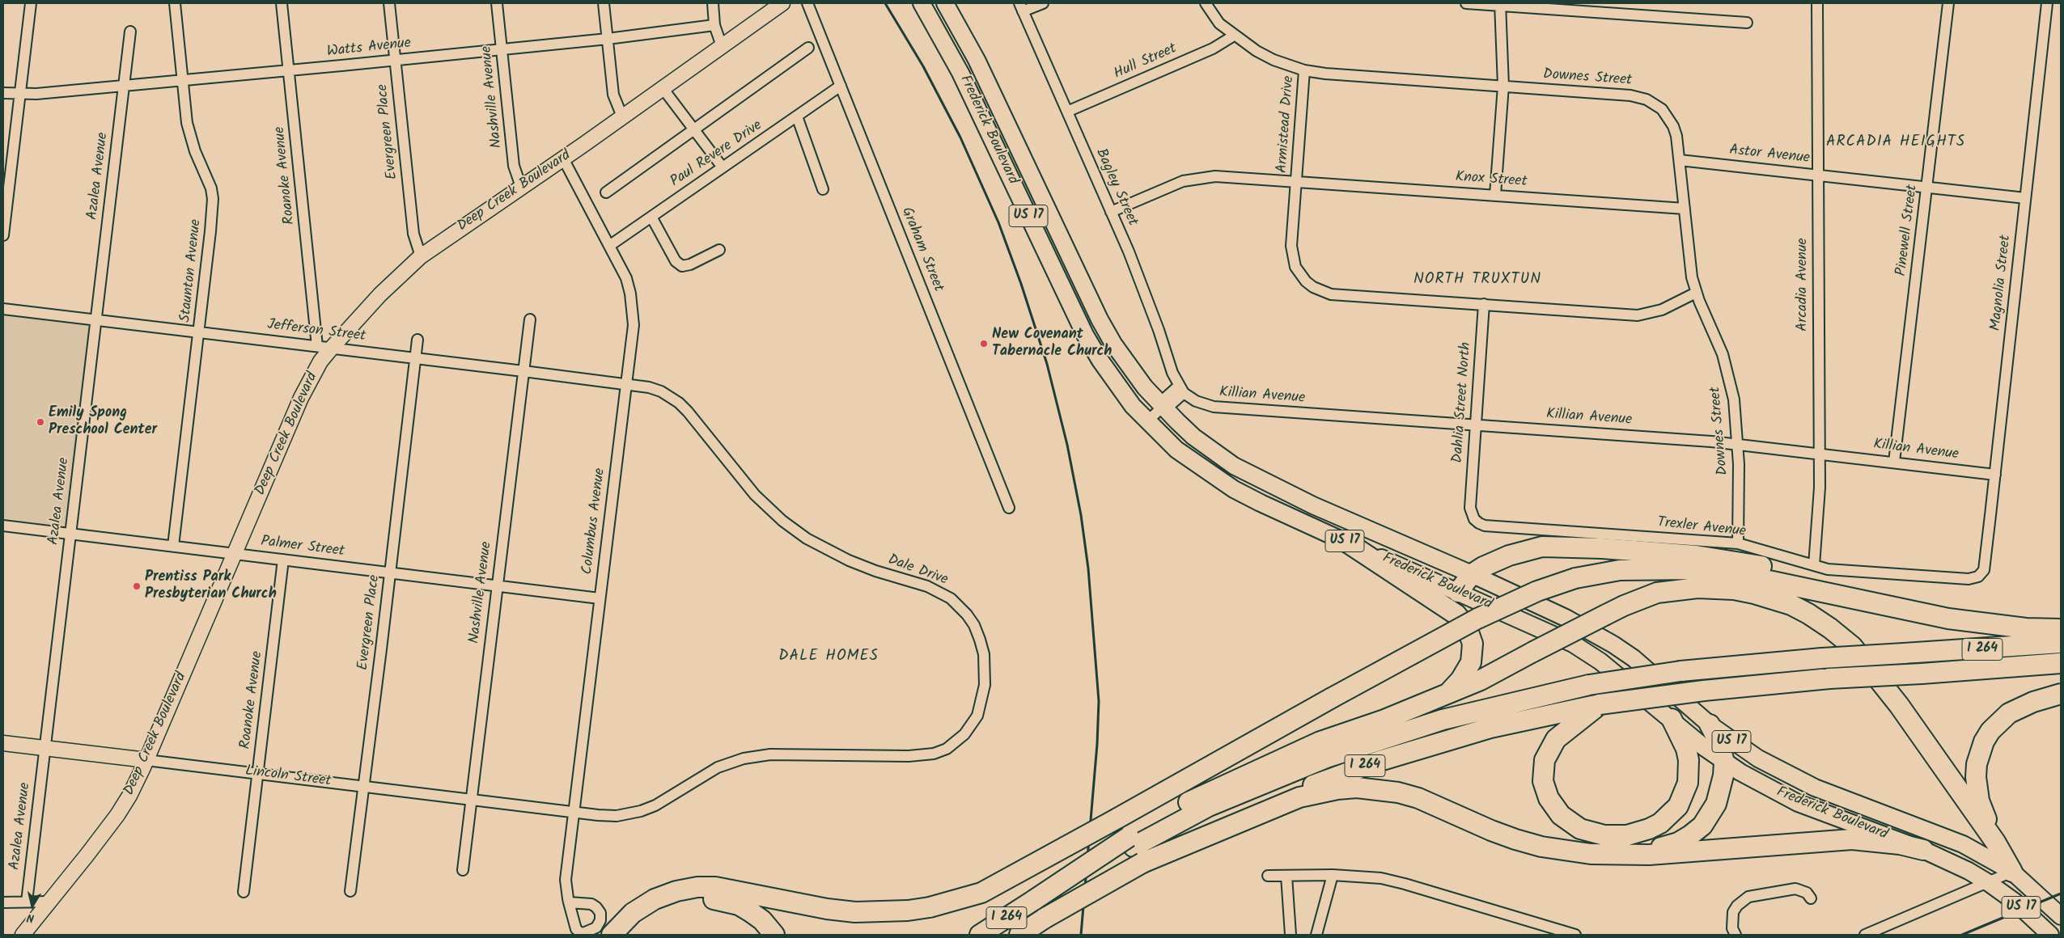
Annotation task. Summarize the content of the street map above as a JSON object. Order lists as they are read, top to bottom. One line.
{"streets":{"highway":["I 264"],"main road":["Frederick Boulevard","US 17"],"street":["Watts Avenue","Hull Street","Downes Street","Nashville Avenue","Armistead Drive","Evergreen Place","Paul Revere Drive","Astor Avenue","Roanoke Avenue","Azalea Avenue","Knox Street","Bagley Street","Deep Creek Boulevard","Pinewell Street","Graham Street","Staunton Avenue","Magnolia Street","Arcadia Avenue","Jefferson Street","Killian Avenue","Dahlia Street North","Columbus Avenue","Trexler Avenue","Palmer Street","Dale Drive","Lincoln Street"]},"crossings":[["Watts Avenue","Nashville Avenue"],["Watts Avenue","Evergreen Place"],["Watts Avenue","Roanoke Avenue"],["Watts Avenue","Azalea Avenue"],["Watts Avenue","Staunton Avenue"],["Hull Street","Downes Street"],["Hull Street","Bagley Street"],["Downes Street","Armistead Drive"],["Downes Street","Astor Avenue"],["Downes Street","Knox Street"],["Downes Street","Killian Avenue"],["Downes Street","Trexler Avenue"],["Nashville Avenue","Deep Creek Boulevard"],["Nashville Avenue","Jefferson Street"],["Nashville Avenue","Palmer Street"],["Nashville Avenue","Lincoln Street"],["Armistead Drive","Knox Street"],["Armistead Drive","Bagley Street"],["Armistead Drive","Dahlia Street North"],["Evergreen Place","Deep Creek Boulevard"],["Evergreen Place","Jefferson Street"],["Evergreen Place","Palmer Street"],["Evergreen Place","Lincoln Street"],["Paul Revere Drive","Graham Street"],["Paul Revere Drive","Columbus Avenue"],["Astor Avenue","Pinewell Street"],["Astor Avenue","Magnolia Street"],["Astor Avenue","Arcadia Avenue"],["Roanoke Avenue","Jefferson Street"],["Roanoke Avenue","Palmer Street"],["Roanoke Avenue","Lincoln Street"],["Azalea Avenue","Jefferson Street"],["Azalea Avenue","Palmer Street"],["Azalea Avenue","Lincoln Street"],["Bagley Street","Killian Avenue"],["Deep Creek Boulevard","Jefferson Street"],["Deep Creek Boulevard","Columbus Avenue"],["Deep Creek Boulevard","Palmer Street"],["Deep Creek Boulevard","Lincoln Street"],["Pinewell Street","Killian Avenue"],["Staunton Avenue","Jefferson Street"],["Staunton Avenue","Palmer Street"],["Magnolia Street","Killian Avenue"],["Magnolia Street","Trexler Avenue"],["Arcadia Avenue","Killian Avenue"],["Arcadia Avenue","Trexler Avenue"],["Jefferson Street","Columbus Avenue"],["Jefferson Street","Dale Drive"],["Killian Avenue","Dahlia Street North"],["Dahlia Street North","Trexler Avenue"],["Columbus Avenue","Palmer Street"],["Columbus Avenue","Dale Drive"],["Columbus Avenue","Lincoln Street"],["Dale Drive","Lincoln Street"]],"districts":["ARCADIA HEIGHTS","NORTH TRUXTUN","DALE HOMES"],"places":["New Covenant Tabernacle Church","Emily Spong Preschool Center","Prentiss Park Presbyterian Church"],"north":"bottom"}
